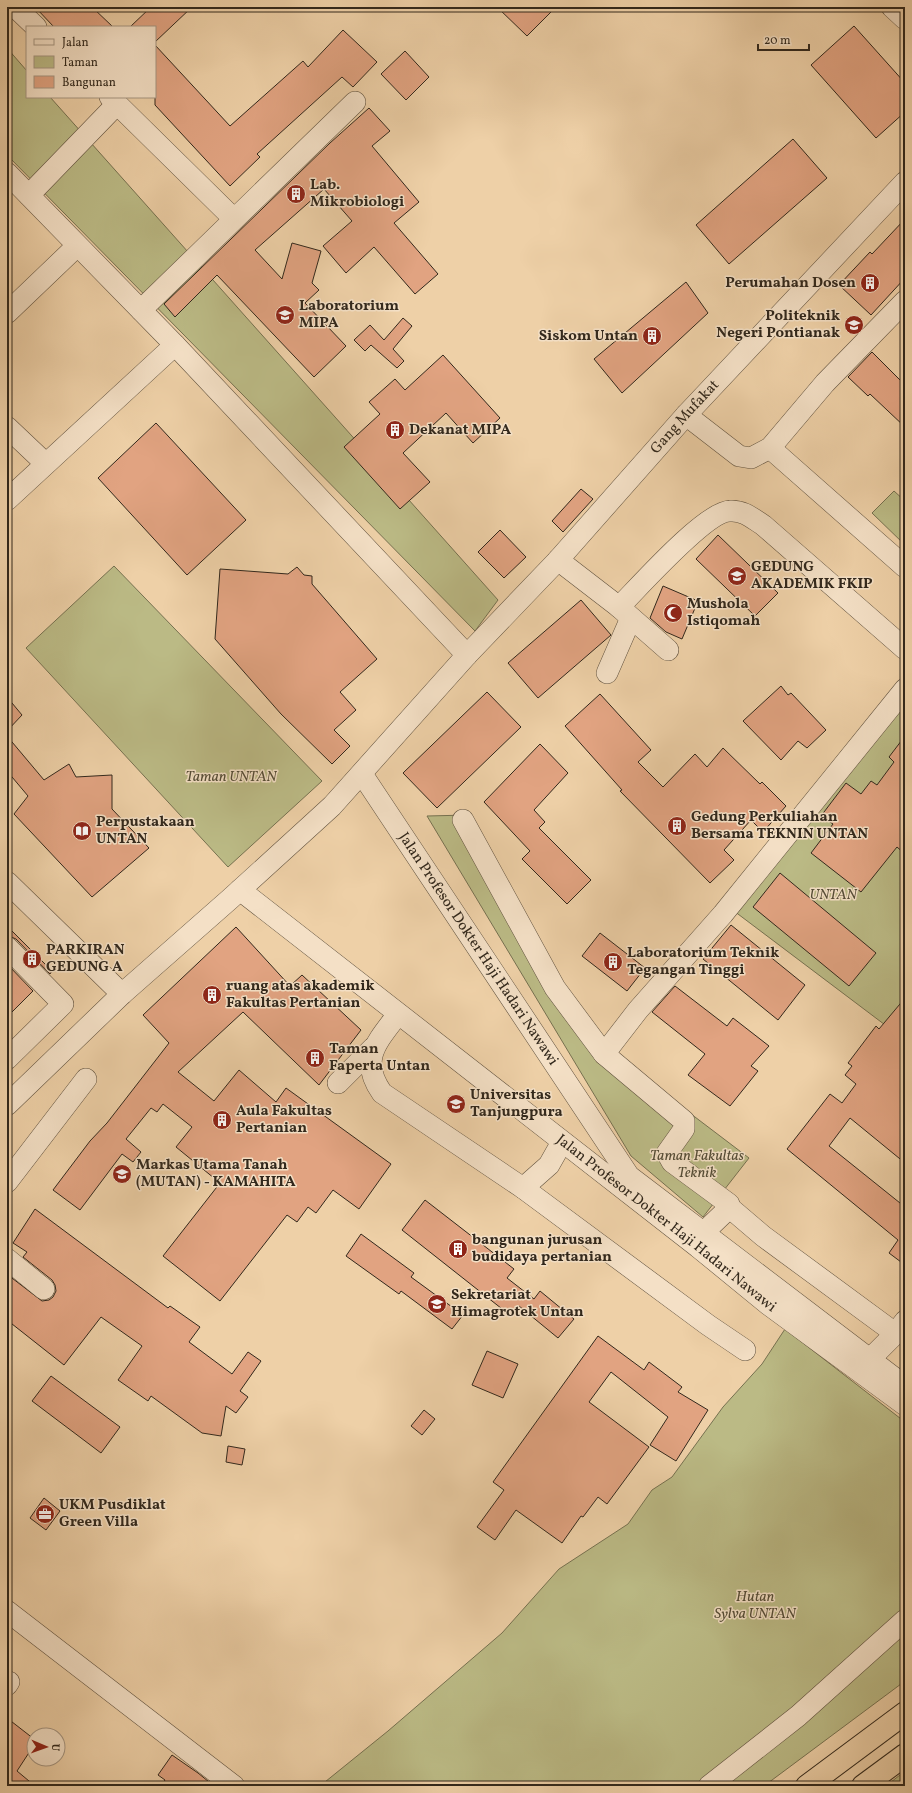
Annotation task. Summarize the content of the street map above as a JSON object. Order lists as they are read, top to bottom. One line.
{"streets":{"street":["Gang Mufakat","Jalan Profesor Dokter Haji Hadari Nawawi"]},"crossings":[["Gang Mufakat","Jalan Profesor Dokter Haji Hadari Nawawi"]],"parks":["Taman UNTAN","UNTAN","Taman Fakultas Teknik","Hutan Sylva UNTAN"],"places":{"building":["Lab. Mikrobiologi","Perumahan Dosen","Siskom Untan","Dekanat MIPA","Gedung Perkuliahan Bersama TEKNIN UNTAN","PARKIRAN GEDUNG A","Laboratorium Teknik Tegangan Tinggi","ruang atas akademik Fakultas Pertanian","Taman Faperta Untan","Aula Fakultas Pertanian","bangunan jurusan budidaya pertanian"],"school or university":["Laboratorium MIPA","Politeknik Negeri Pontianak","GEDUNG AKADEMIK FKIP","Universitas Tanjungpura","Markas Utama Tanah (MUTAN) - KAMAHITA","Sekretariat Himagrotek Untan"],"mosque":["Mushola Istiqomah"],"library":["Perpustakaan UNTAN"],"office":["UKM Pusdiklat Green Villa"]},"legend":["Jalan","Taman","Bangunan"],"scale_bar":"20 m","north":"right"}
